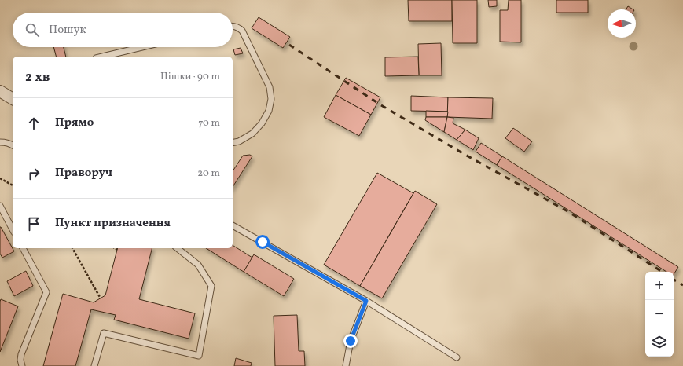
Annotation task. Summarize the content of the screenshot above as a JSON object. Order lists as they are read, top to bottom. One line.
{"north":"left","page":{"search":"Пошук","heading":["2 хв","Пішки · 90 m"],"list":[["Прямо","70 m"],["Праворуч","20 m"],"Пункт призначення"],"map_buttons":["+","−"]}}
